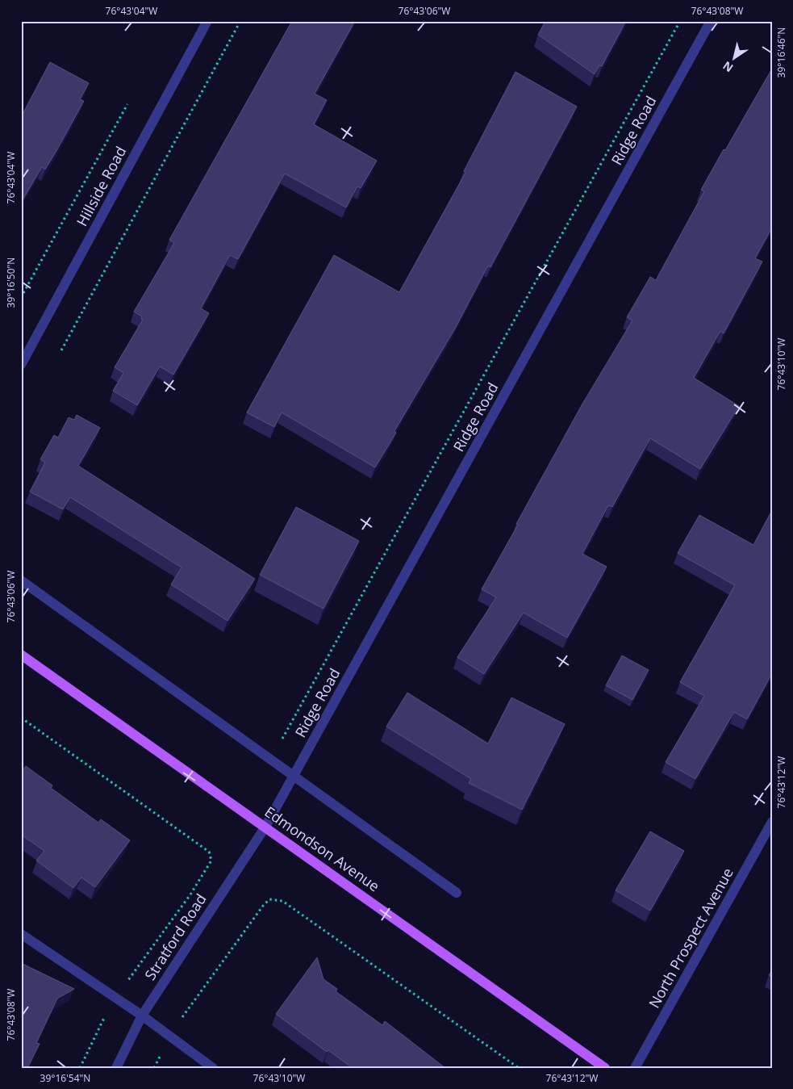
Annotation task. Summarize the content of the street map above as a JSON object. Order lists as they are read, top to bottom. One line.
{"streets":{"main road":["Edmondson Avenue"],"street":["Ridge Road","Hillside Road","Stratford Road","North Prospect Avenue"]},"crossings":[["Ridge Road","Edmondson Avenue"],["Ridge Road","Stratford Road"],["Edmondson Avenue","Stratford Road"]],"north":"bottom left","coordinates":["76°43'04\"W","76°43'06\"W","76°43'08\"W","39°16'46\"N","39°16'50\"N","76°43'10\"W","76°43'12\"W","39°16'54\"N"]}
